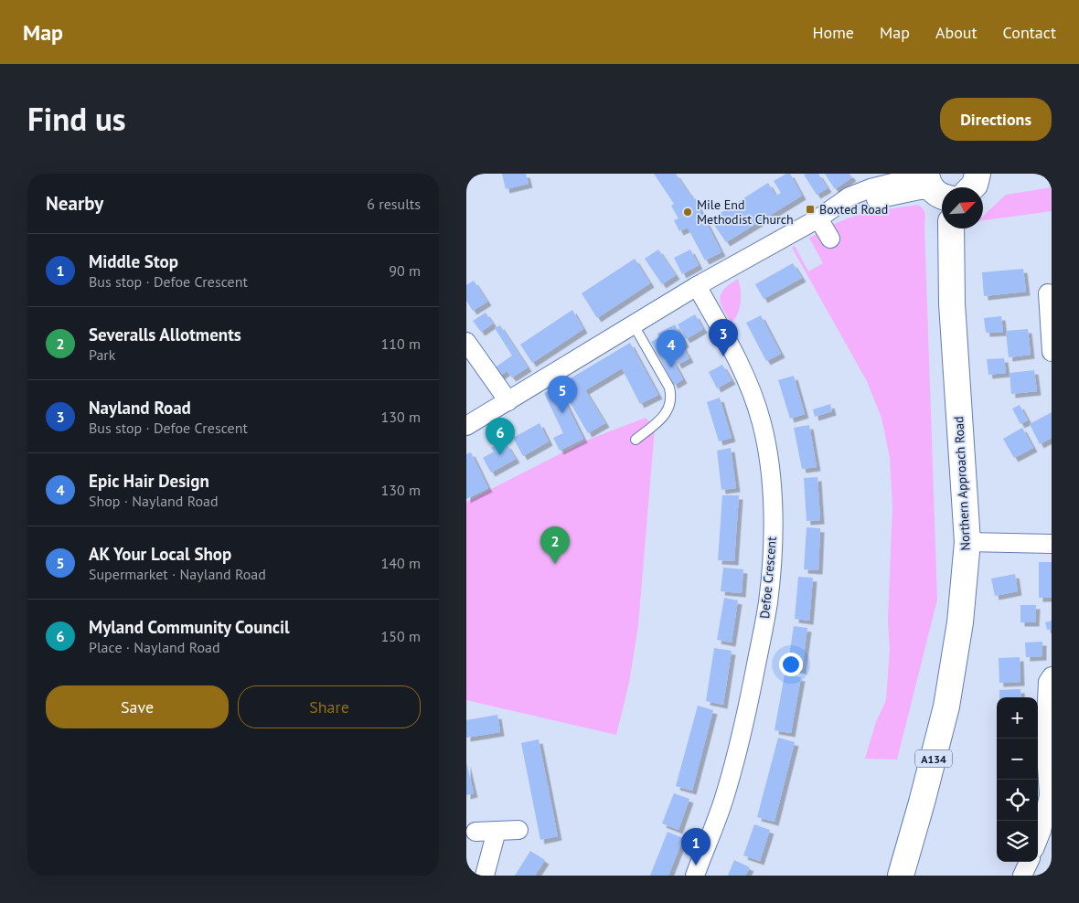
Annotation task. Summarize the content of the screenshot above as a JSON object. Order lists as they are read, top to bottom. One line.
{"streets":{"main road":["Northern Approach Road","A134"],"street":["Defoe Crescent"]},"places":{"transit":["Boxted Road"],"other":["Mile End Methodist Church"]},"north":"top right","page":{"header":"Map","nav":["Home","Map","About","Contact"],"title":"Find us","buttons":["Directions",["Save","Share"]],"heading":["Nearby","6 results"],"list":[{"mark":"1","name":"Middle Stop","note":"Bus stop · Defoe Crescent","value":"90 m"},{"mark":"2","name":"Severalls Allotments","note":"Park","value":"110 m"},{"mark":"3","name":"Nayland Road","note":"Bus stop · Defoe Crescent","value":"130 m"},{"mark":"4","name":"Epic Hair Design","note":"Shop · Nayland Road","value":"130 m"},{"mark":"5","name":"AK Your Local Shop","note":"Supermarket · Nayland Road","value":"140 m"},{"mark":"6","name":"Myland Community Council","note":"Place · Nayland Road","value":"150 m"}],"pins":["3","4","5","6","2","1"],"map_buttons":["+","−"]}}
